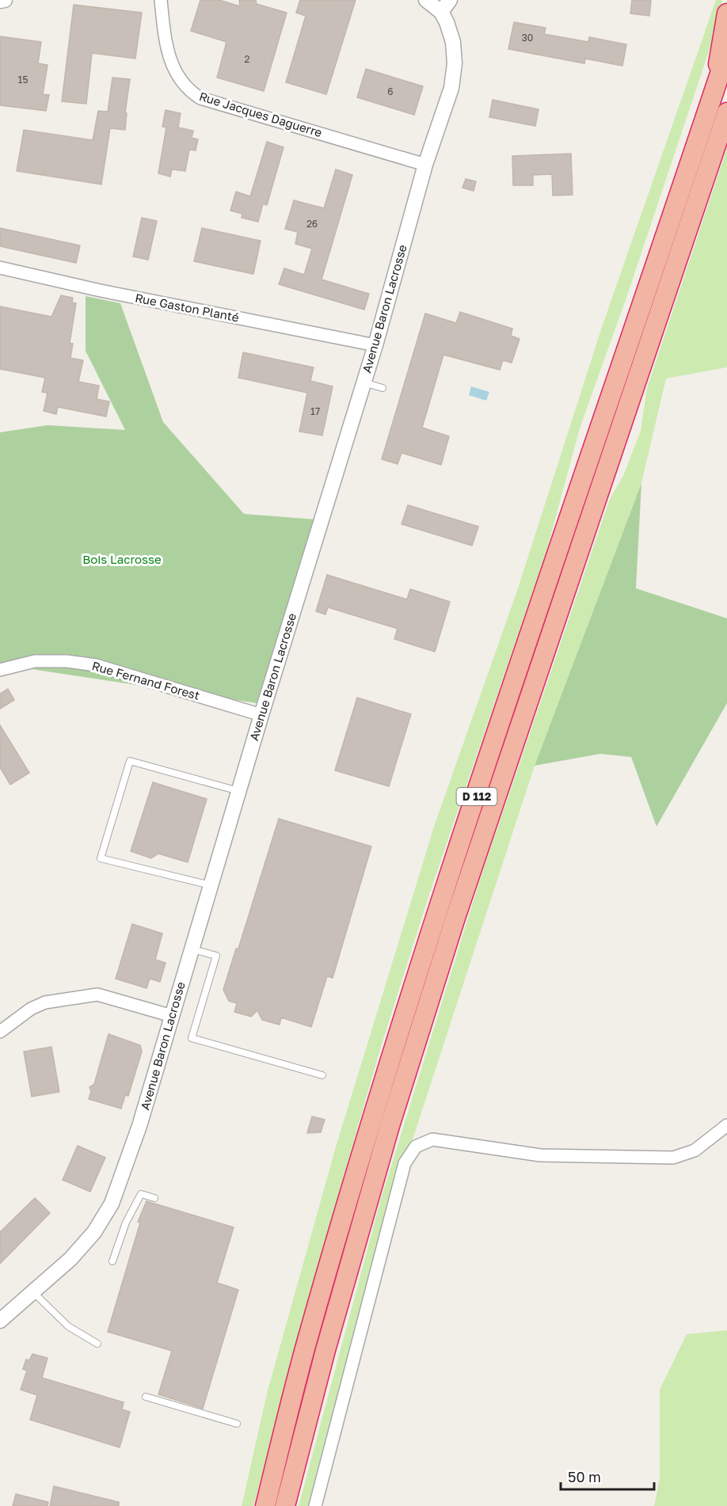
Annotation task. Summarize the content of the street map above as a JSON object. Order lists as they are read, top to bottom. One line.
{"streets":{"highway":["D 112"],"street":["Rue Jacques Daguerre","Rue Gaston Planté","Avenue Baron Lacrosse","Rue Fernand Forest"]},"crossings":[["Rue Jacques Daguerre","Avenue Baron Lacrosse"],["Rue Gaston Planté","Avenue Baron Lacrosse"],["Avenue Baron Lacrosse","Rue Fernand Forest"]],"parks":["Bois Lacrosse"],"house_numbers":["30","2","15","6","26","17"],"scale_bar":"50 m"}
